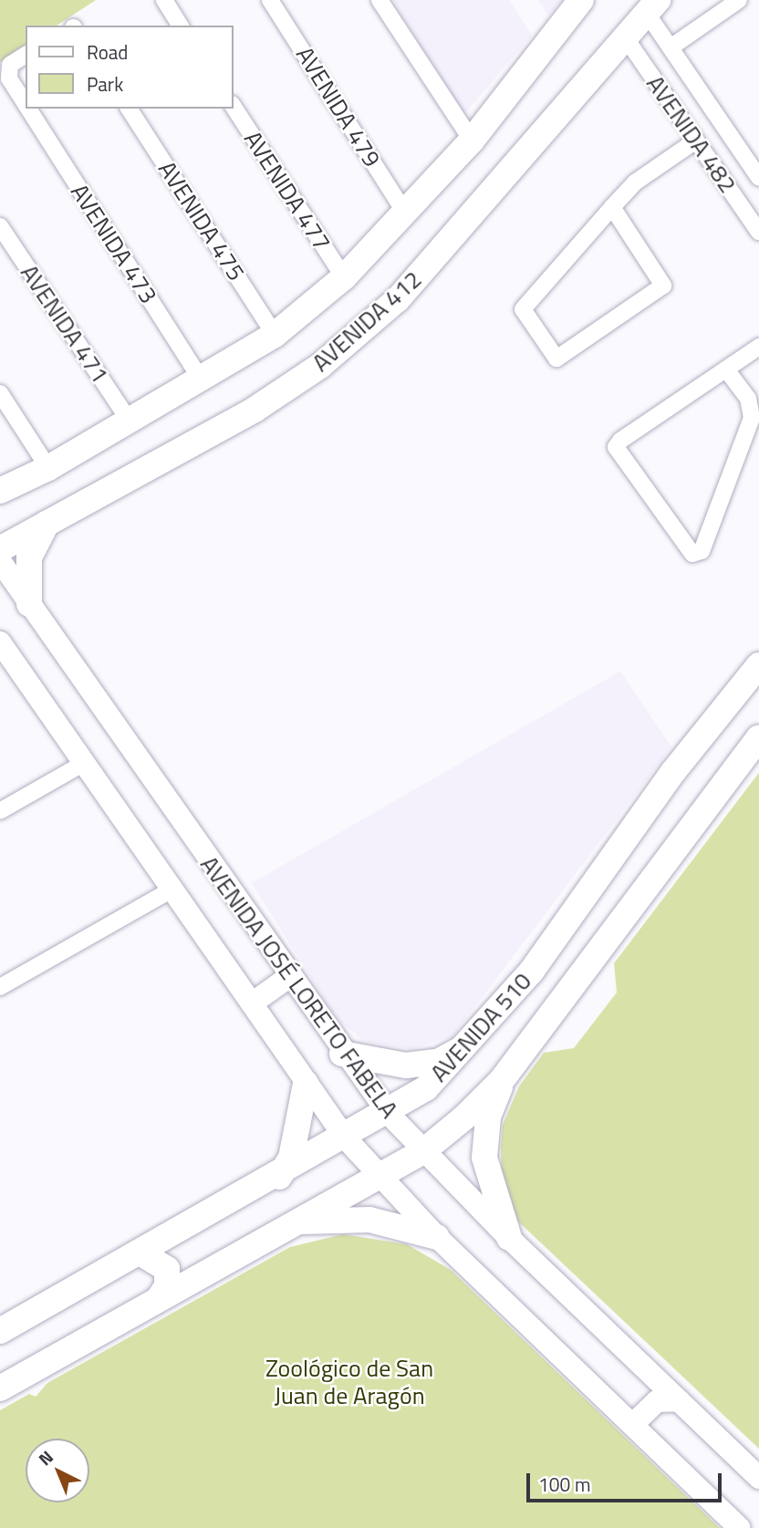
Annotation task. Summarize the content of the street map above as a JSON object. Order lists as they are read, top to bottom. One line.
{"streets":{"main road":["AVENIDA 412","AVENIDA JOSÉ LORETO FABELA","AVENIDA 510"],"street":["AVENIDA 479","AVENIDA 482","AVENIDA 477","AVENIDA 475","AVENIDA 473","AVENIDA 471"]},"crossings":[["AVENIDA 479","AVENIDA 412"],["AVENIDA 482","AVENIDA 412"],["AVENIDA 477","AVENIDA 412"],["AVENIDA 475","AVENIDA 412"],["AVENIDA 473","AVENIDA 412"],["AVENIDA 412","AVENIDA 471"],["AVENIDA JOSÉ LORETO FABELA","AVENIDA 510"]],"parks":["Zoológico de San Juan de Aragón"],"legend":["Road","Park"],"scale_bar":"100 m","north":"top left"}
